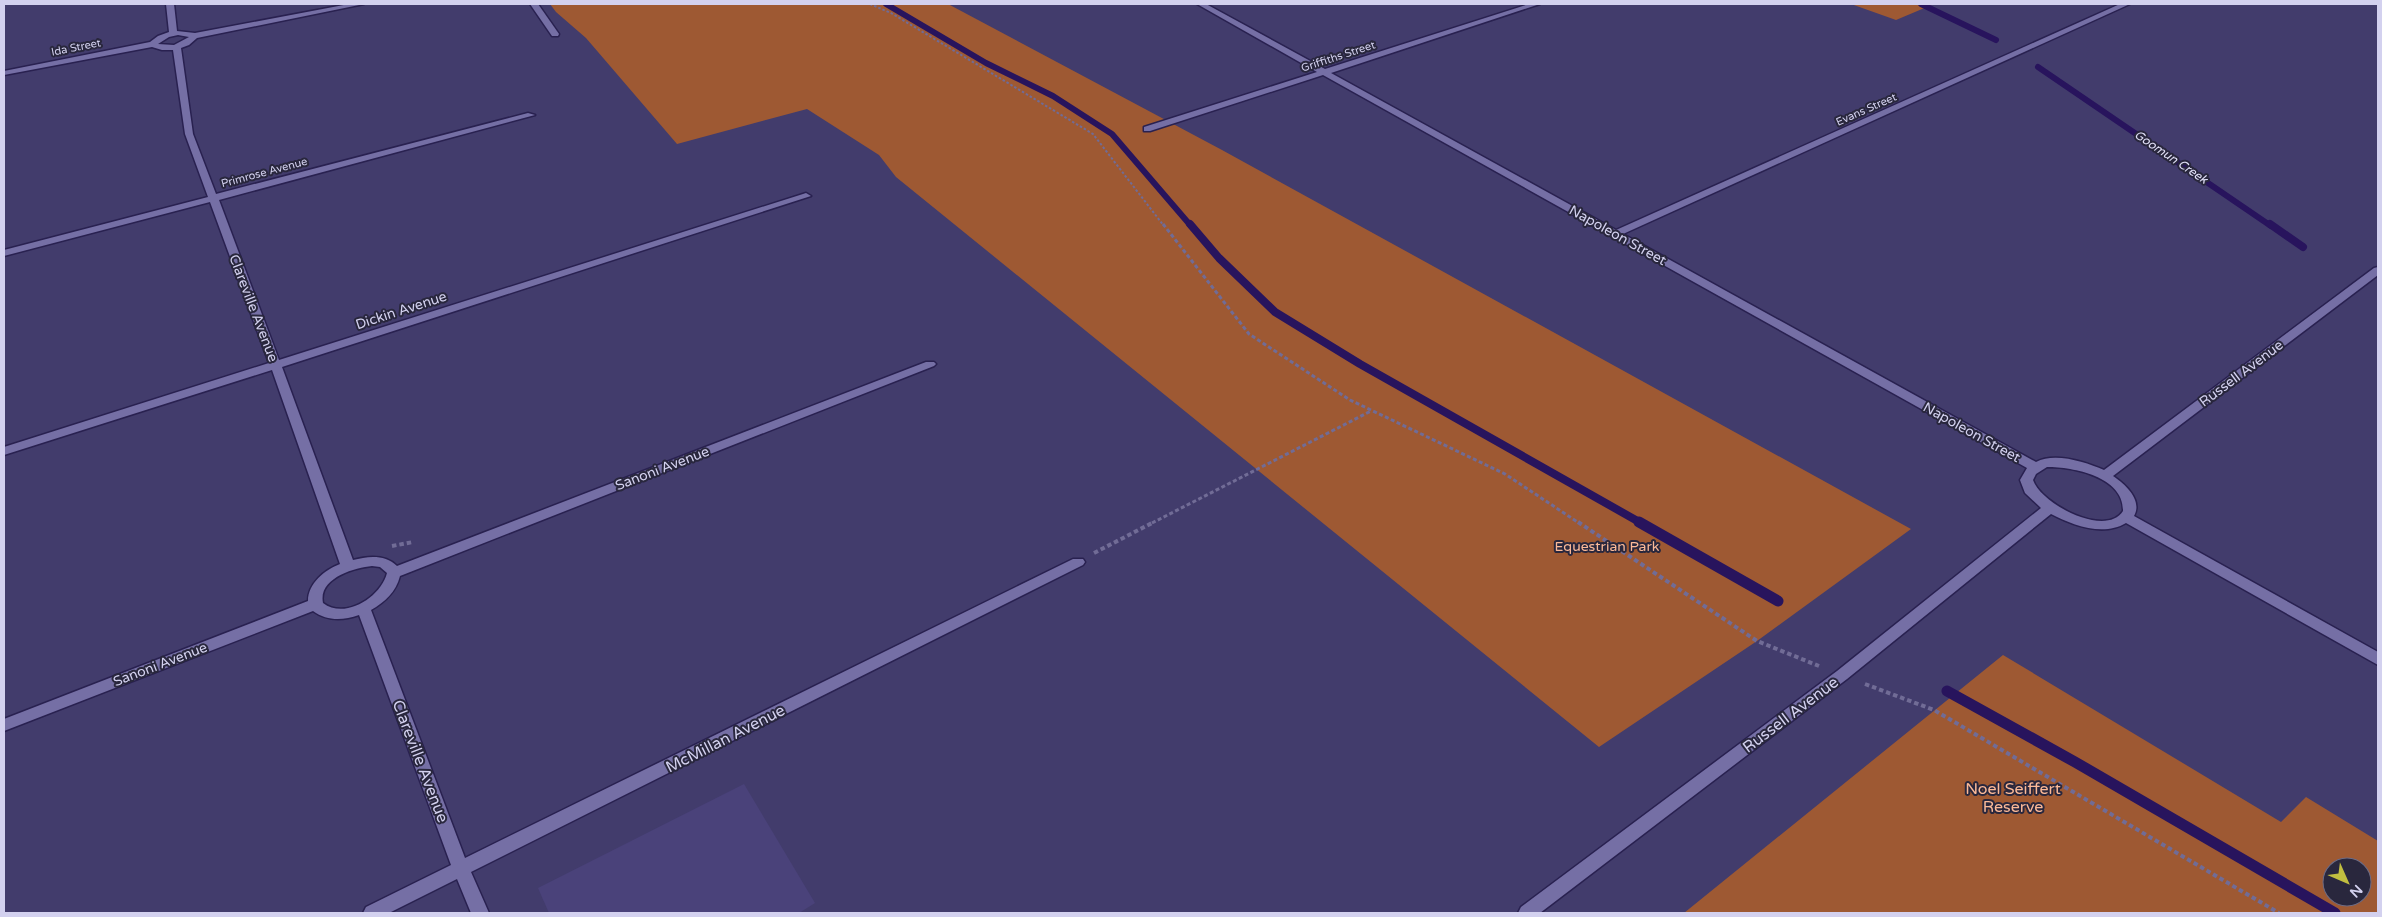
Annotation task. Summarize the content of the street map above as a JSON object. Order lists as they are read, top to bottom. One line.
{"streets":{"street":["Ida Street","Griffiths Street","Evans Street","Primrose Avenue","Napoleon Street","Clareville Avenue","Dickin Avenue","Russell Avenue","Sanoni Avenue","McMillan Avenue"]},"crossings":[["Griffiths Street","Napoleon Street"],["Evans Street","Napoleon Street"],["Primrose Avenue","Clareville Avenue"],["Clareville Avenue","Dickin Avenue"],["Clareville Avenue","McMillan Avenue"]],"water":["Goomun Creek"],"parks":["Equestrian Park","Noel Seiffert Reserve"],"north":"bottom right"}
